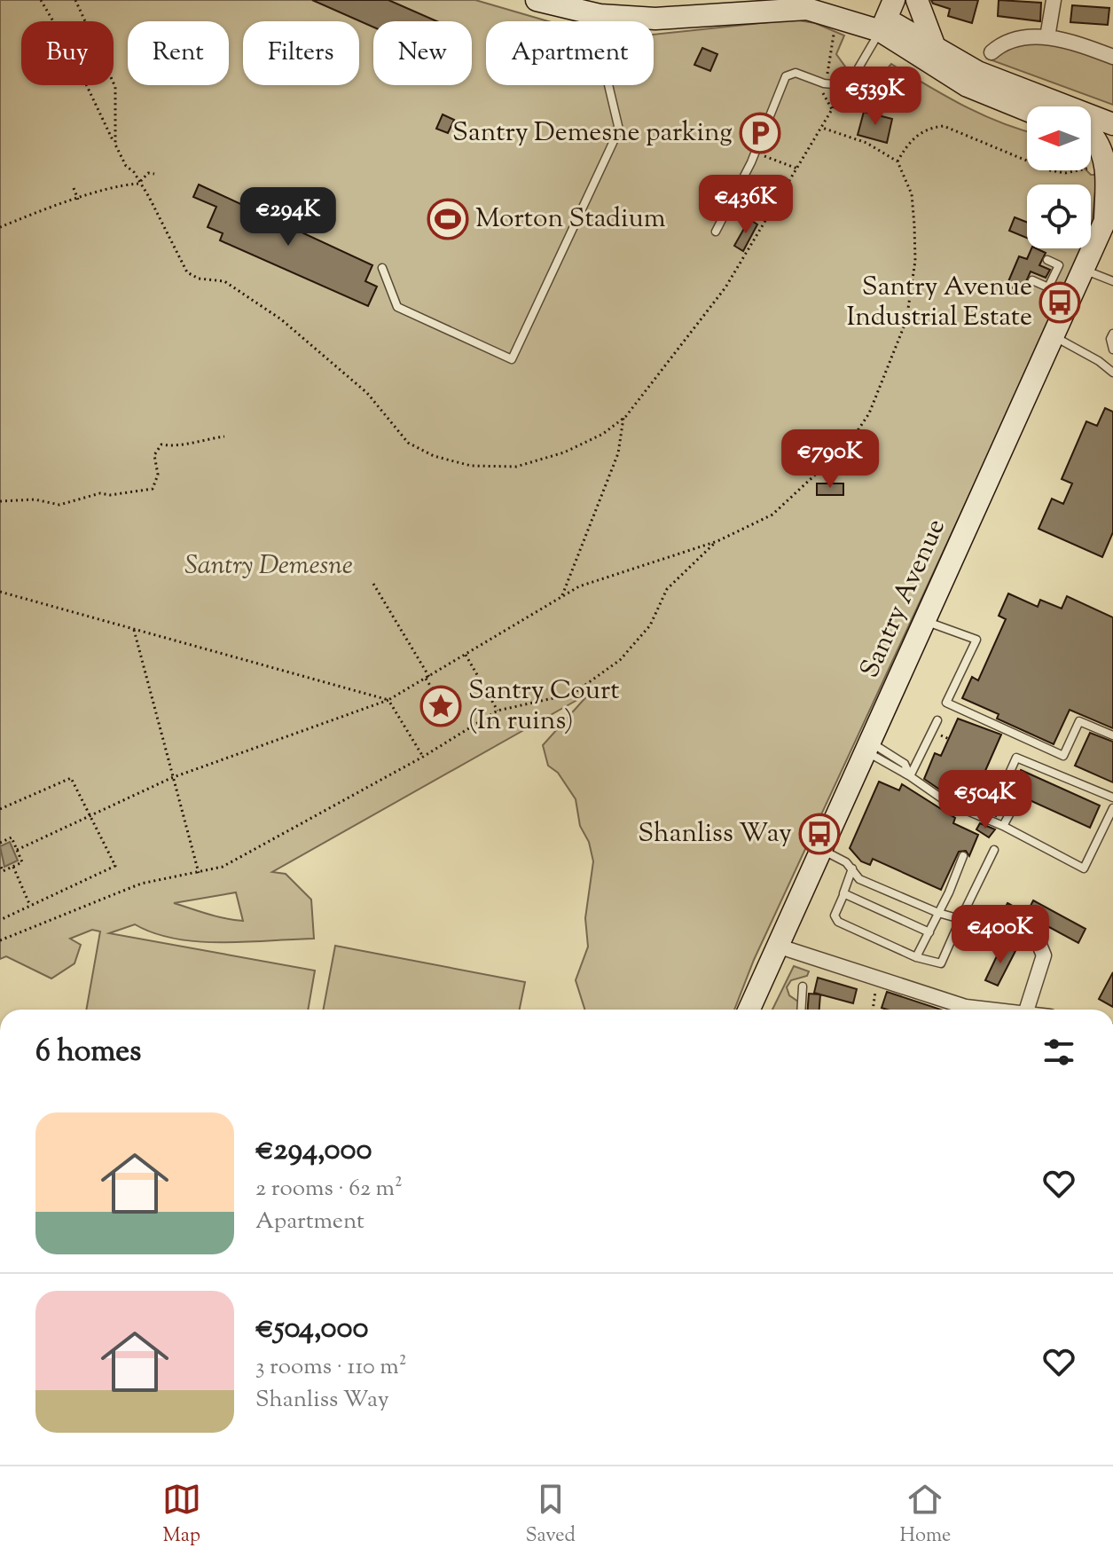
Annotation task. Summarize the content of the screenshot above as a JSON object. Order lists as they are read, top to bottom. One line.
{"streets":{"main road":["Santry Avenue"]},"parks":["Santry Demesne"],"places":{"parking":["Santry Demesne parking"],"sports":["Morton Stadium"],"bus stop":["Santry Avenue Industrial Estate","Shanliss Way"],"place":["Santry Court (In ruins)"]},"north":"left","page":{"chip":["Buy","Rent","Filters","New","Apartment"],"price":["€539K","€436K","€294K","€790K","€504K","€400K"],"heading":"6 homes","list":[{"name":"€294,000","note":"2 rooms · 62 m² · Apartment"},{"name":"€504,000","note":"3 rooms · 110 m² · Shanliss Way"}],"tabs":["Map","Saved","Home"]}}
